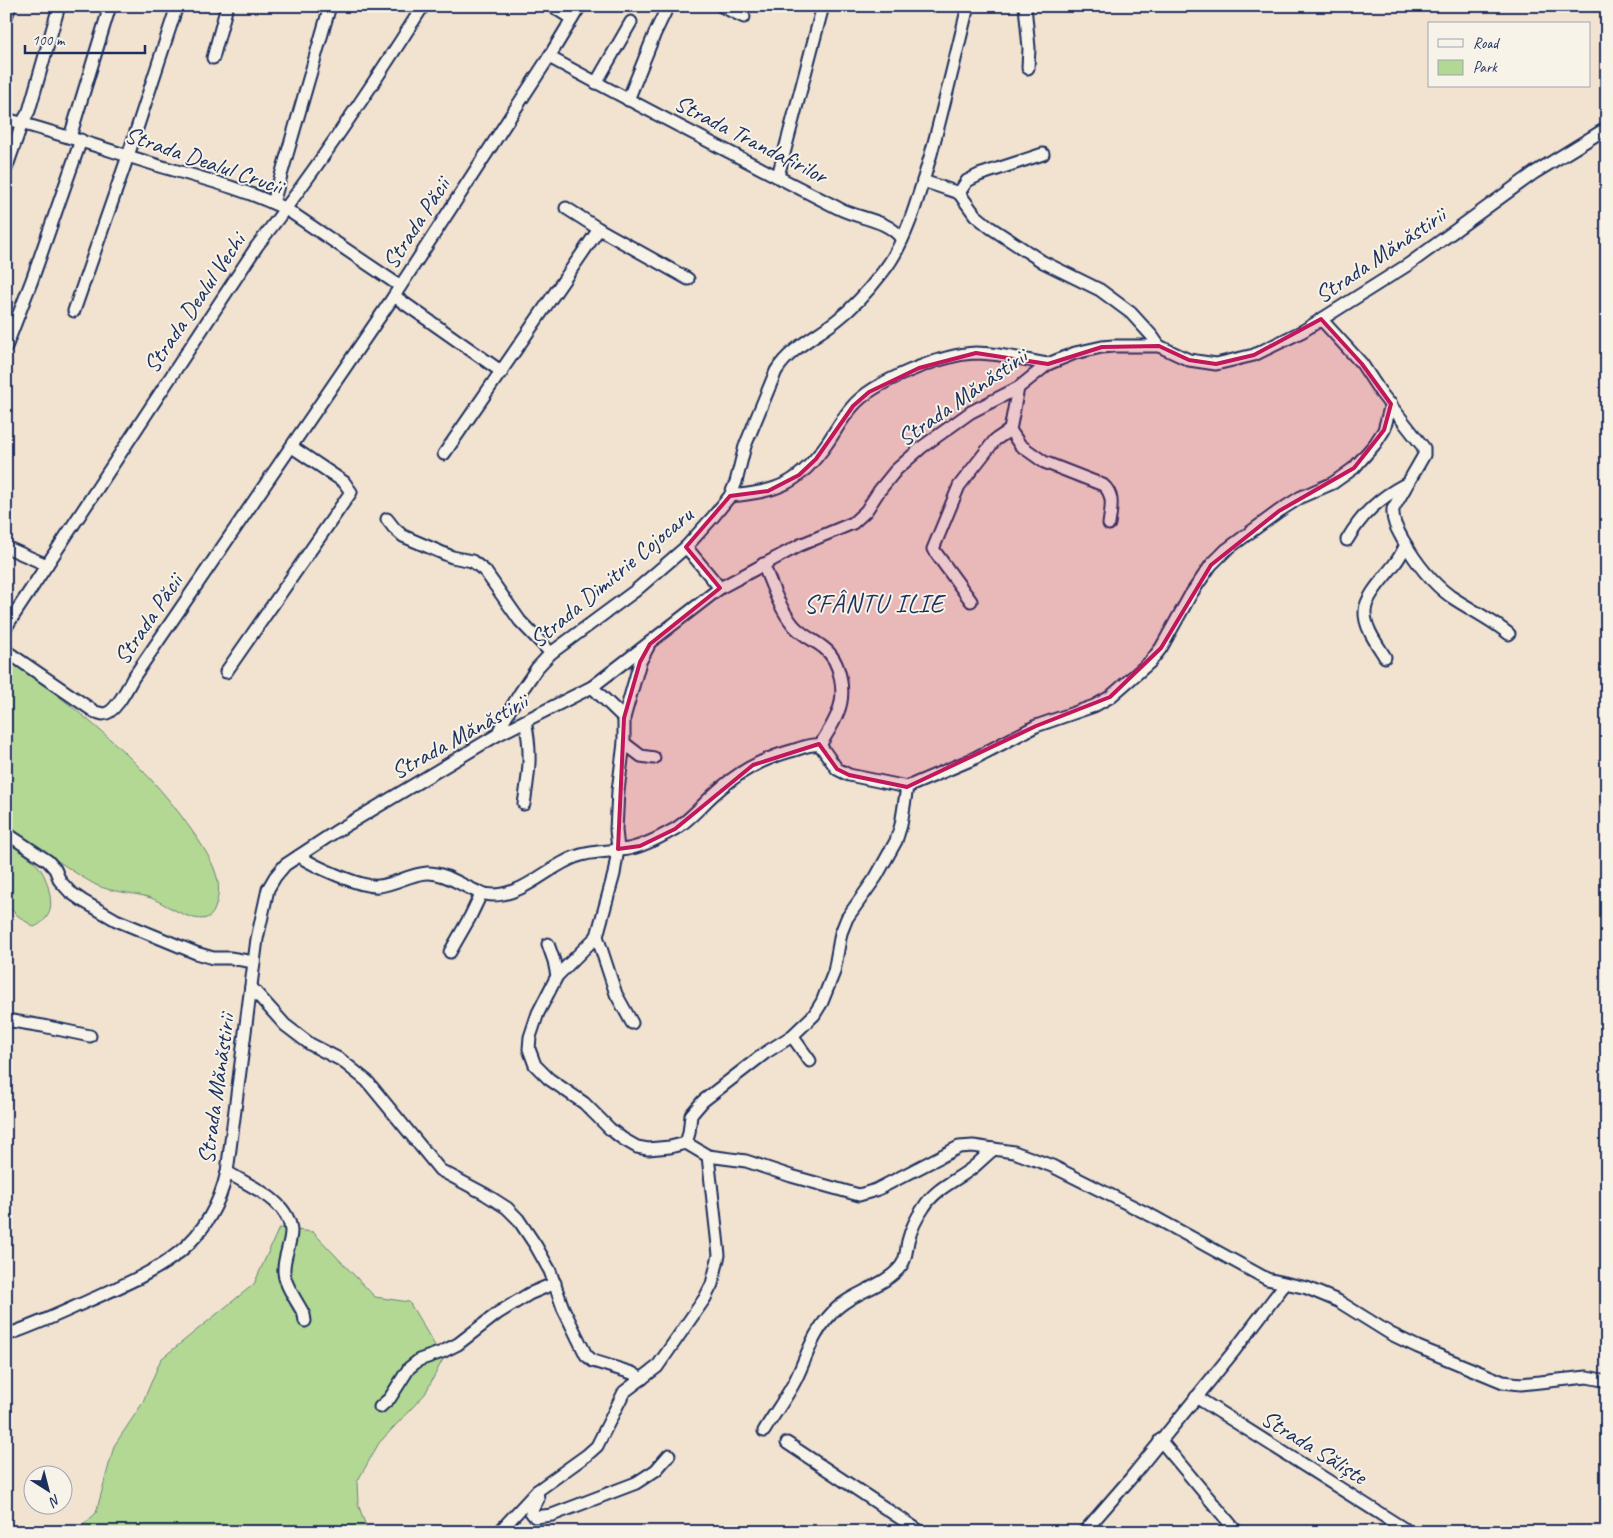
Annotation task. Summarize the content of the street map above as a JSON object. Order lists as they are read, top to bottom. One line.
{"streets":{"street":["Strada Trandafirilor","Strada Dealul Crucii","Strada Păcii","Strada Mănăstirii","Strada Dealul Vechi","Strada Dimitrie Cojocaru","Strada Săliște"]},"crossings":[["Strada Trandafirilor","Strada Păcii"],["Strada Trandafirilor","Strada Dimitrie Cojocaru"],["Strada Dealul Crucii","Strada Păcii"],["Strada Dealul Crucii","Strada Dealul Vechi"],["Strada Mănăstirii","Strada Dimitrie Cojocaru"]],"districts":["SFÂNTU ILIE"],"legend":["Road","Park"],"scale_bar":"100 m","north":"bottom right"}
